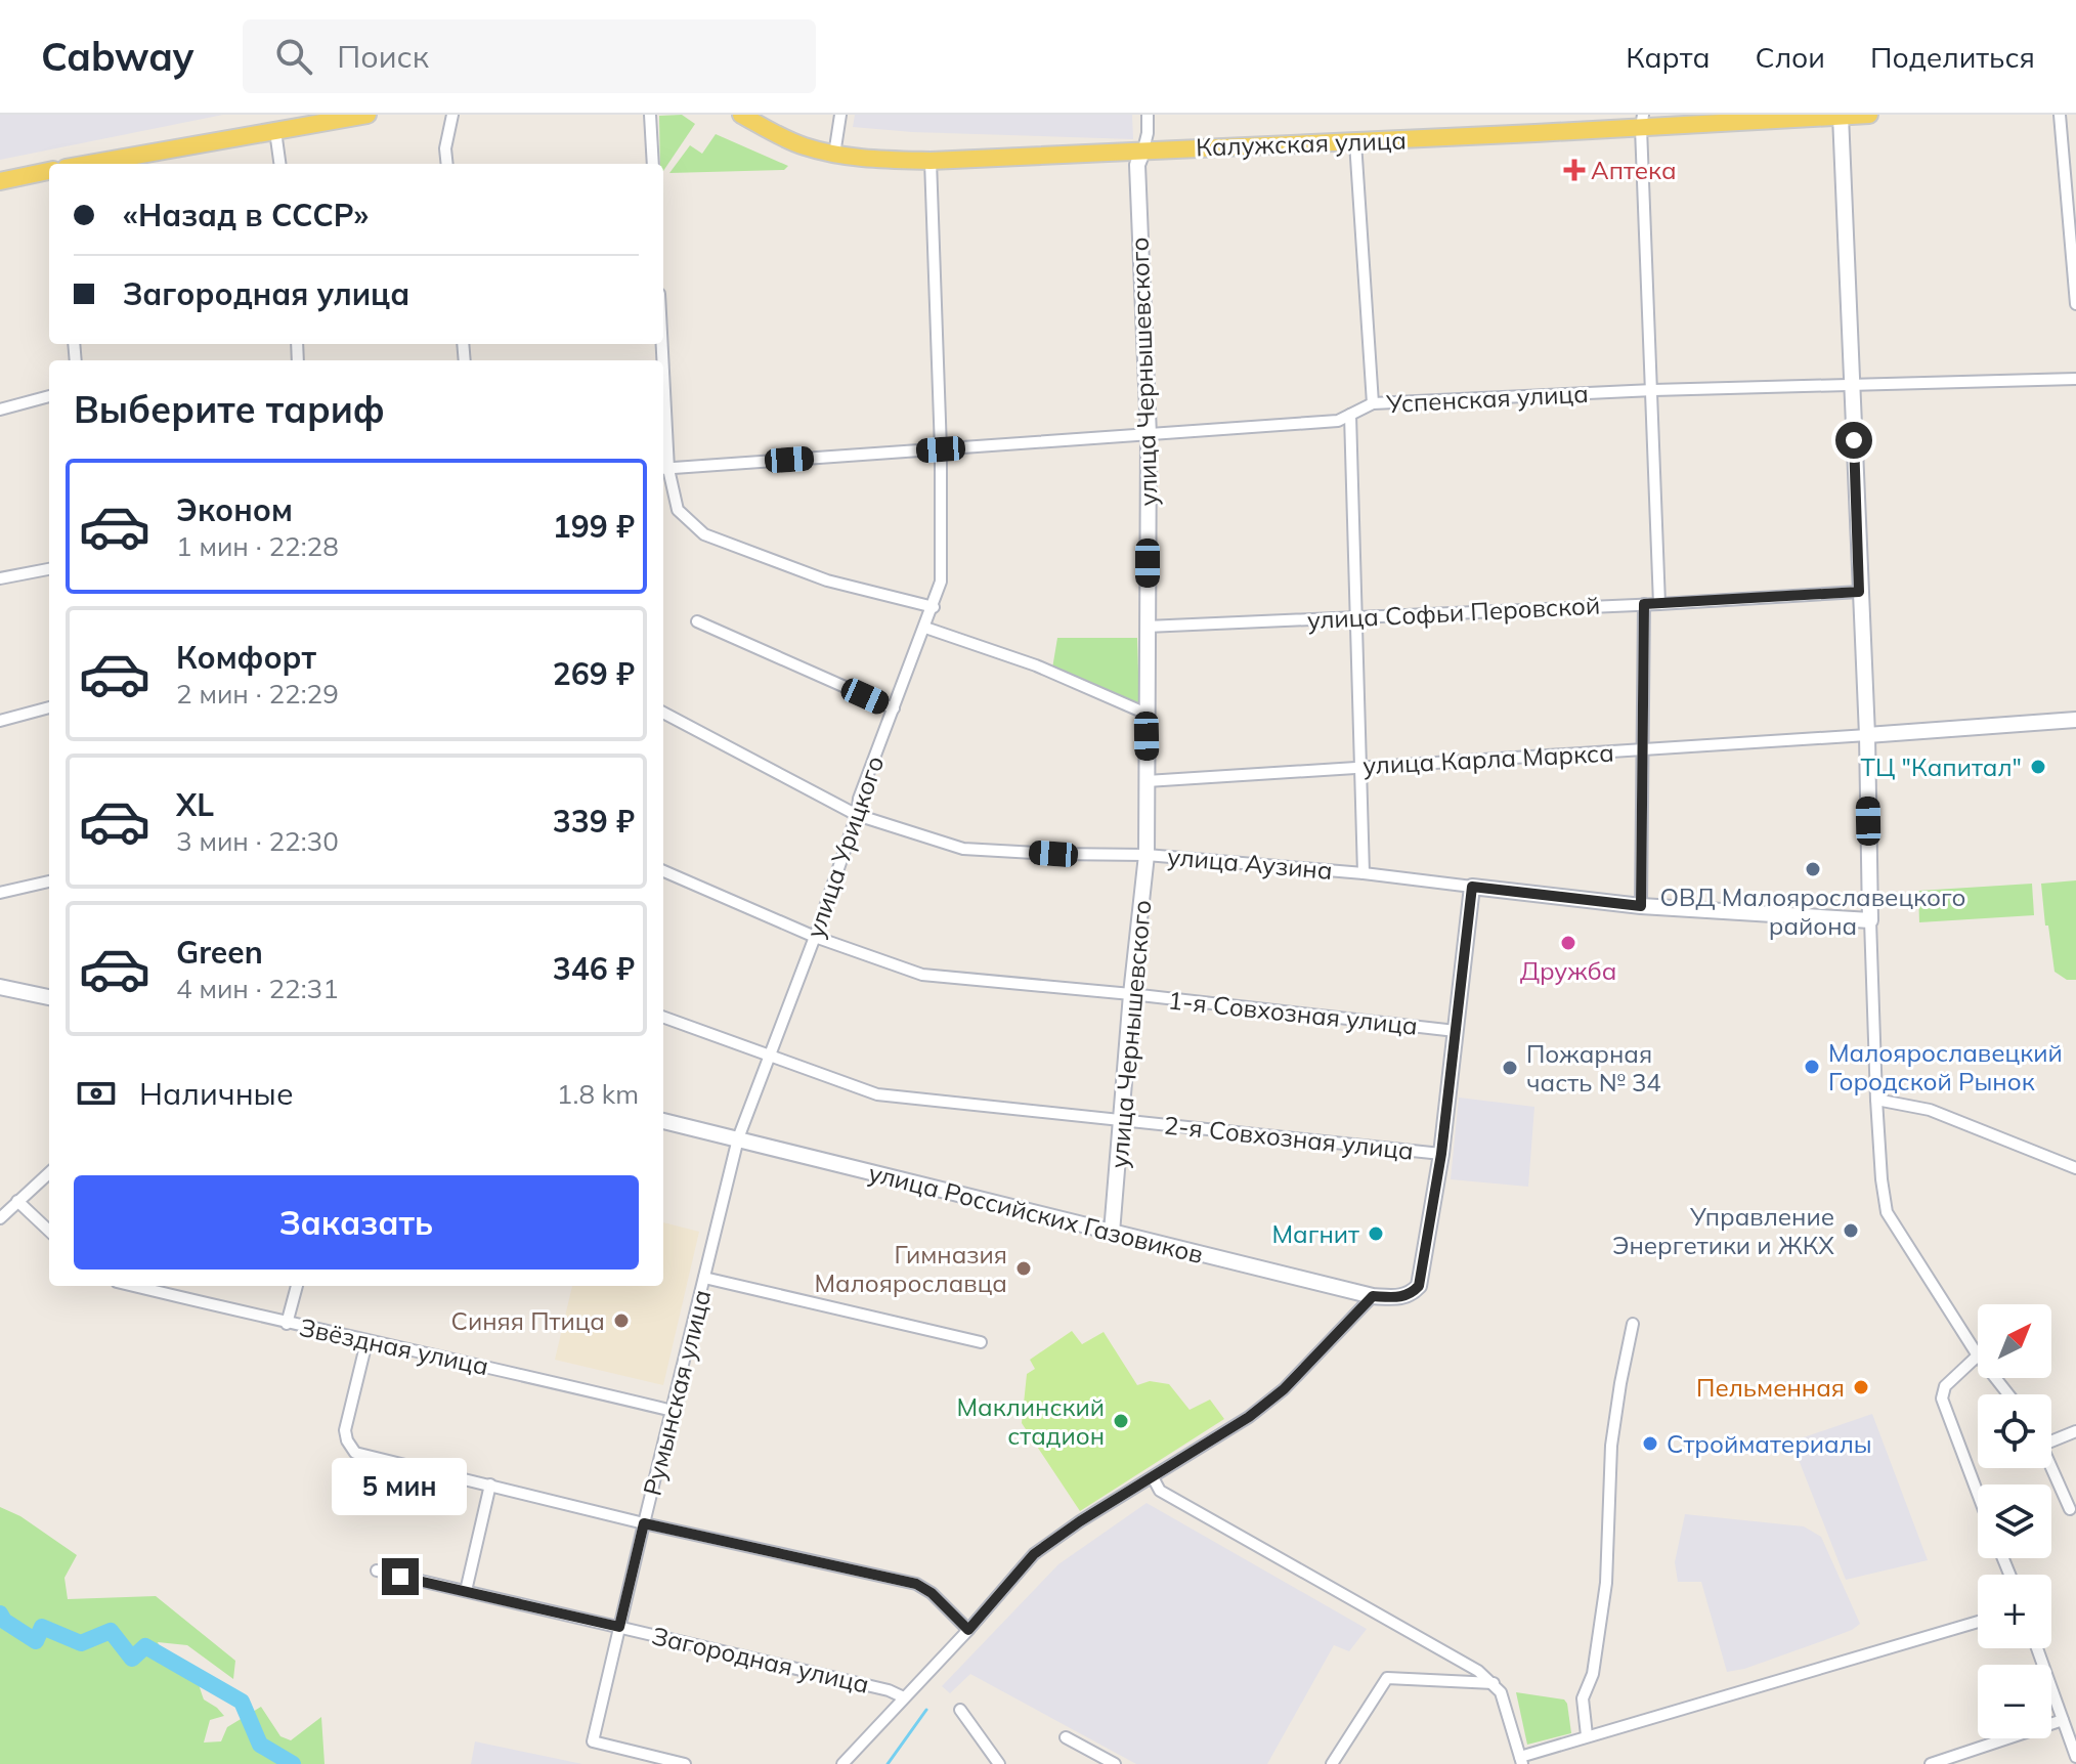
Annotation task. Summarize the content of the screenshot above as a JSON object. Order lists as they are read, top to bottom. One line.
{"streets":{"main road":["Калужская улица","улица Чернышевского","улица Карла Маркса","улица Аузина","улица Российских Газовиков"],"street":["Успенская улица","улица Софьи Перовской","улица Урицкого","1-я Совхозная улица","2-я Совхозная улица","Звёздная улица","Румынская улица","Загородная улица"]},"crossings":[["Калужская улица","улица Чернышевского"],["Калужская улица","улица Урицкого"],["улица Чернышевского","Успенская улица"],["улица Чернышевского","улица Софьи Перовской"],["улица Чернышевского","улица Карла Маркса"],["улица Чернышевского","улица Аузина"],["улица Чернышевского","1-я Совхозная улица"],["улица Чернышевского","2-я Совхозная улица"],["улица Чернышевского","улица Российских Газовиков"],["Успенская улица","улица Урицкого"],["улица Урицкого","улица Аузина"],["улица Урицкого","1-я Совхозная улица"],["улица Урицкого","2-я Совхозная улица"],["улица Урицкого","улица Российских Газовиков"],["улица Урицкого","Румынская улица"],["2-я Совхозная улица","улица Российских Газовиков"],["улица Российских Газовиков","Румынская улица"],["Звёздная улица","Румынская улица"],["Румынская улица","Загородная улица"]],"places":{"health":["Аптека"],"other":["ТЦ \"Капитал\"","ОВД Малоярославецкого района","Дружба","Малоярославецкий Городской Рынок","Пожарная часть № 34","Управление Энергетики и ЖКХ","Магнит","Гимназия Малоярославца","Синяя Птица","Пельменная","Маклинский стадион","Стройматериалы"]},"north":"top right","page":{"header":"Cabway","search":"Поиск","nav":["Карта","Слои","Поделиться"],"banner":["«Назад в СССР»","Загородная улица"],"heading":"Выберите тариф","list":[{"name":"Эконом","note":"1 мин · 22:28","value":"199 ₽"},{"name":"Комфорт","note":"2 мин · 22:29","value":"269 ₽"},{"name":"XL","note":"3 мин · 22:30","value":"339 ₽"},{"name":"Green","note":"4 мин · 22:31","value":"346 ₽"}],"pay":["Наличные","1.8 km"],"buttons":"Заказать","map_buttons":["+","−"],"bubble":"5 мин"}}
